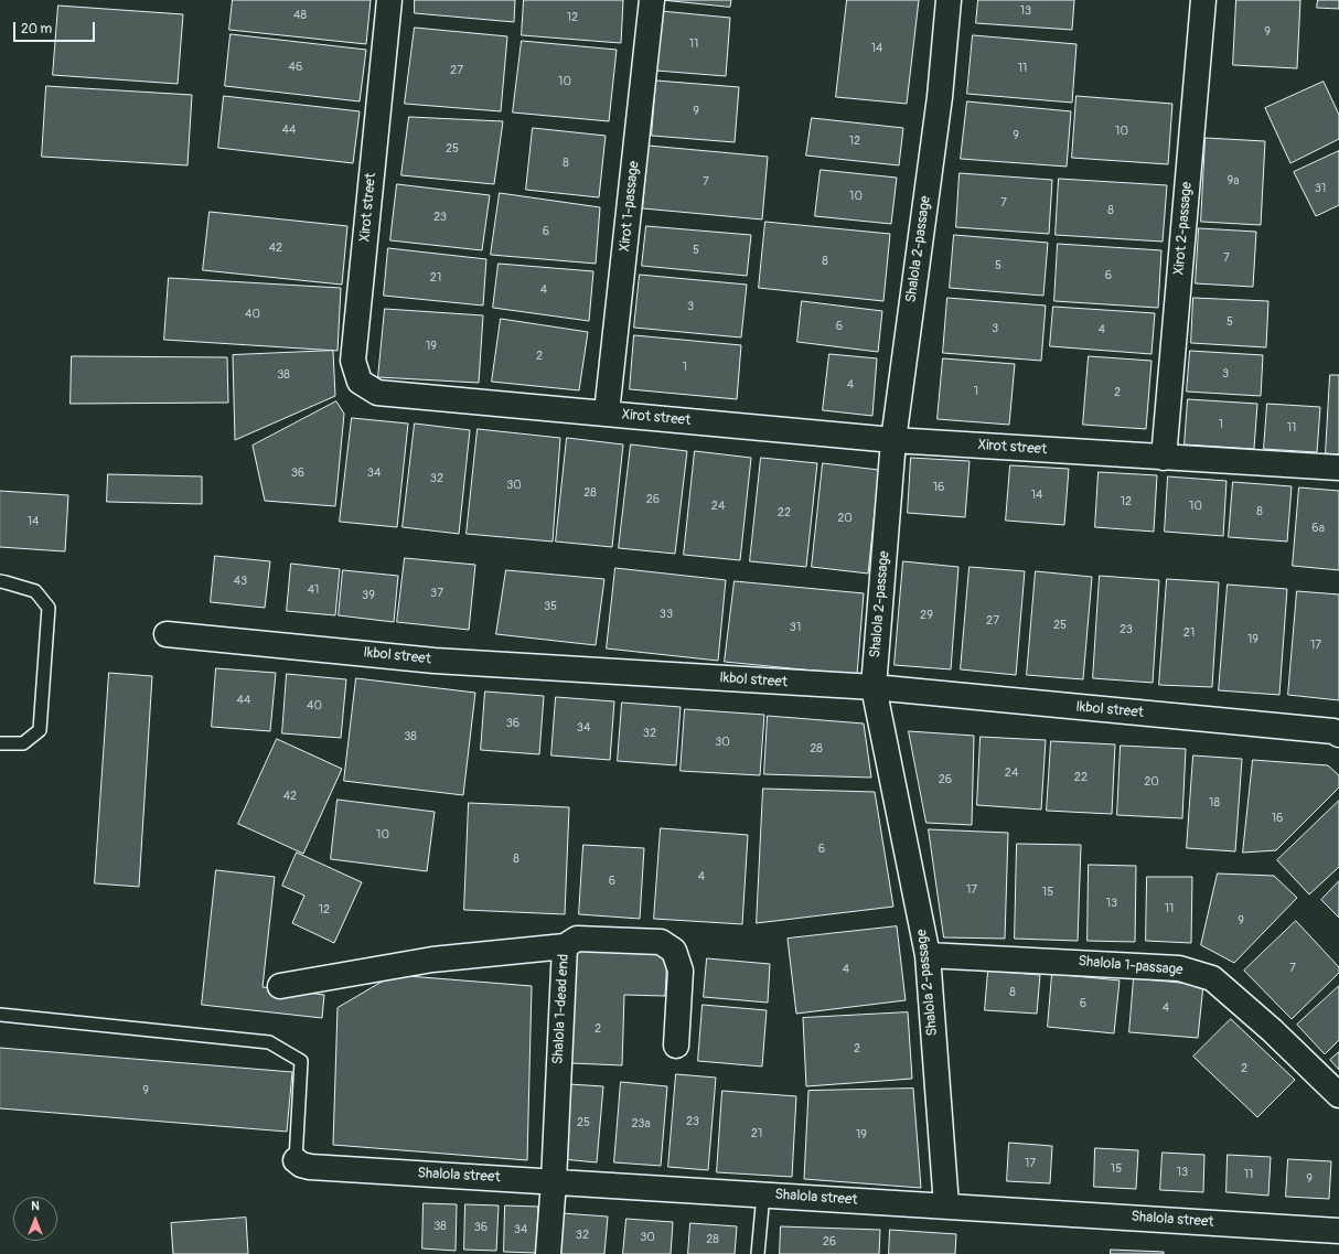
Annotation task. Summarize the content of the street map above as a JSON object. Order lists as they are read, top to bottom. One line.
{"streets":{"street":["Xirot 1-passage","Xirot street","Xirot 2-passage","Shalola 2-passage","Ikbol street","Shalola 1-passage","Shalola 1-dead end","Shalola street"]},"crossings":[["Xirot 1-passage","Xirot street"],["Xirot street","Xirot 2-passage"],["Xirot street","Shalola 2-passage"],["Shalola 2-passage","Ikbol street"],["Shalola 2-passage","Shalola 1-passage"],["Shalola 2-passage","Shalola street"],["Shalola 1-dead end","Shalola street"]],"house_numbers":["13","48","12","9","11","14","46","11","27","10","9","44","10","9","12","25","8","9a","7","31","10","7","8","23","6","42","5","7","8","5","6","21","4","3","40","5","6","3","4","19","2","1","3","38","4","1","2","1","11","36","34","32","30","16","28","14","26","12","24","10","8","22","20","14","6а","43","41","37","39","35","33","29","27","25","31","23","21","19","17","44","40","36","34","32","38","30","28","24","22","26","20","42","18","16","10","6","8","4","6","17","15","13","11","12","9","7","4","8","6","4","2","2","2","9","23","25","23a","21","19","17","15","13","11","9","38","36","34","32","30","28","26"],"scale_bar":"20 m","north":"top"}
